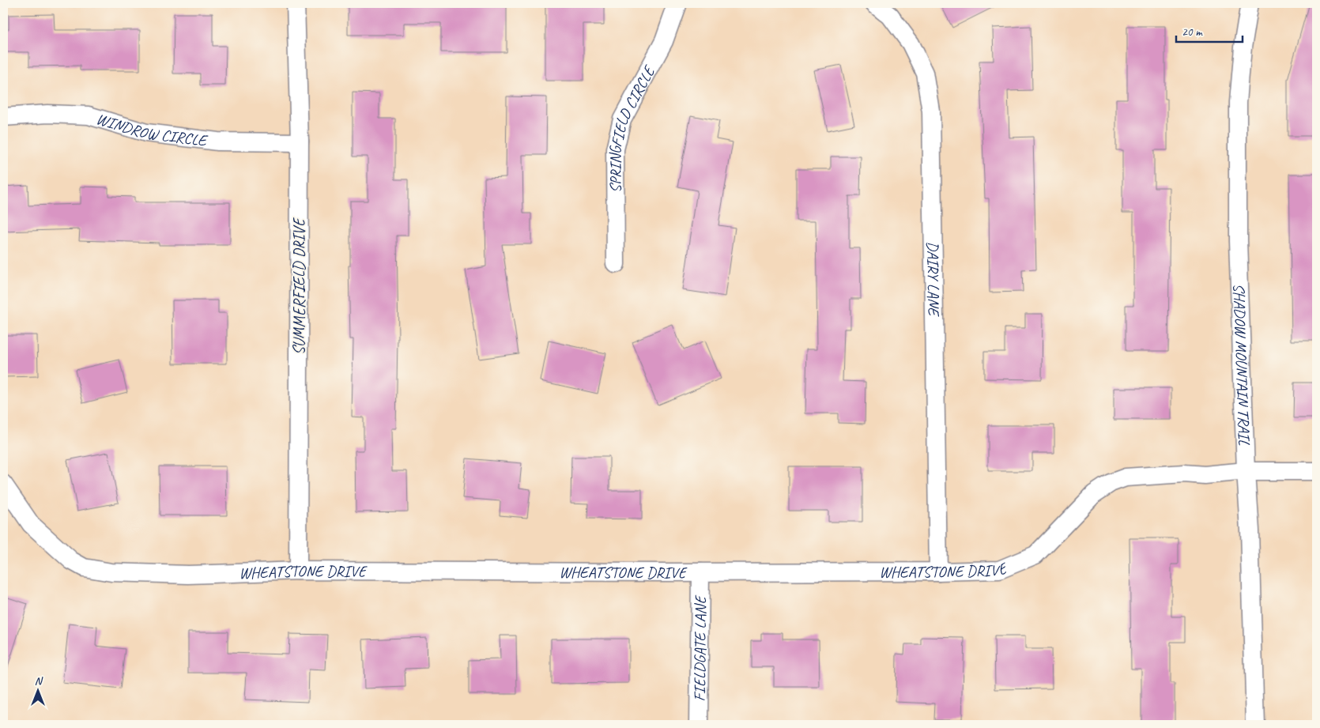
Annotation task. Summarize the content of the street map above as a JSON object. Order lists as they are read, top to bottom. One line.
{"streets":{"street":["WINDROW CIRCLE","SPRINGFIELD CIRCLE","DAIRY LANE","SUMMERFIELD DRIVE","SHADOW MOUNTAIN TRAIL","WHEATSTONE DRIVE","FIELDGATE LANE"]},"crossings":[["WINDROW CIRCLE","SUMMERFIELD DRIVE"],["DAIRY LANE","WHEATSTONE DRIVE"],["SUMMERFIELD DRIVE","WHEATSTONE DRIVE"],["SHADOW MOUNTAIN TRAIL","WHEATSTONE DRIVE"],["WHEATSTONE DRIVE","FIELDGATE LANE"]],"scale_bar":"20 m","north":"top"}
